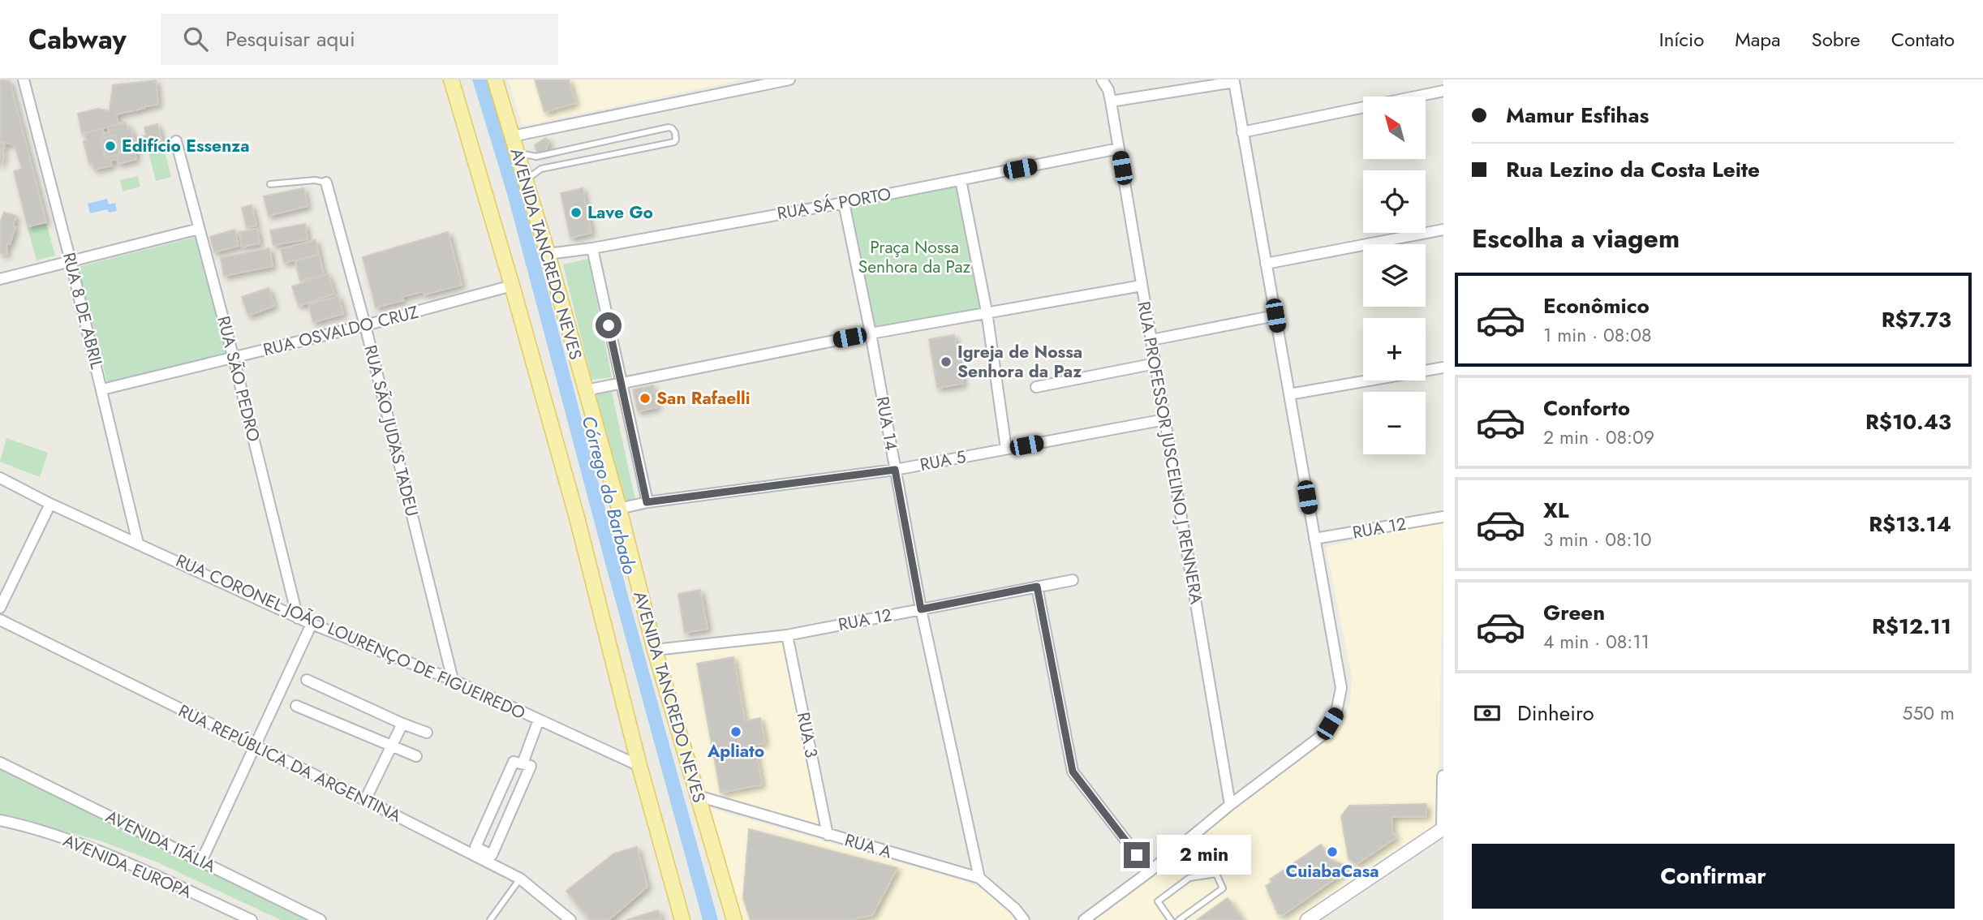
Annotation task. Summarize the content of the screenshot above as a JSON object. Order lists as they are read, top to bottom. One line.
{"streets":{"main road":["AVENIDA TANCREDO NEVES"],"street":["RUA SÁ PORTO","RUA 8 DE ABRIL","RUA OSVALDO CRUZ","RUA SÃO PEDRO","RUA 14","RUA SÃO JUDAS TADEU","RUA PROFESSOR JUSCELINO J RENNERA","RUA 5","RUA 12","RUA CORONEL JOÃO LOURENÇO DE FIGUEIREDO","RUA 3","RUA REPÚBLICA DA ARGENTINA","AVENIDA ITÁLIA","RUA A","AVENIDA EUROPA"]},"crossings":[["RUA SÁ PORTO","AVENIDA TANCREDO NEVES"],["RUA SÁ PORTO","RUA 14"],["RUA SÁ PORTO","RUA PROFESSOR JUSCELINO J RENNERA"],["AVENIDA TANCREDO NEVES","RUA 5"],["AVENIDA TANCREDO NEVES","RUA 12"],["AVENIDA TANCREDO NEVES","RUA A"],["RUA 8 DE ABRIL","RUA OSVALDO CRUZ"],["RUA 8 DE ABRIL","RUA CORONEL JOÃO LOURENÇO DE FIGUEIREDO"],["RUA OSVALDO CRUZ","RUA SÃO PEDRO"],["RUA OSVALDO CRUZ","RUA SÃO JUDAS TADEU"],["RUA SÃO PEDRO","RUA CORONEL JOÃO LOURENÇO DE FIGUEIREDO"],["RUA 14","RUA 5"],["RUA 14","RUA 12"],["RUA 14","RUA A"],["RUA SÃO JUDAS TADEU","RUA CORONEL JOÃO LOURENÇO DE FIGUEIREDO"],["RUA PROFESSOR JUSCELINO J RENNERA","RUA 5"],["RUA 12","RUA 3"],["RUA 3","RUA A"]],"water":["Córrego do Barbado"],"parks":["Praça Nossa Senhora da Paz"],"places":["Edifício Essenza","Lave Go","Igreja de Nossa Senhora da Paz","San Rafaelli","Apliato","CuiabaCasa"],"north":"top left","page":{"header":"Cabway","search":"Pesquisar aqui","nav":["Início","Mapa","Sobre","Contato"],"banner":["Mamur Esfihas","Rua Lezino da Costa Leite"],"map_buttons":["+","−"],"heading":"Escolha a viagem","list":[{"name":"Econômico","note":"1 min · 08:08","value":"R$7.73"},{"name":"Conforto","note":"2 min · 08:09","value":"R$10.43"},{"name":"XL","note":"3 min · 08:10","value":"R$13.14"},{"name":"Green","note":"4 min · 08:11","value":"R$12.11"}],"pay":["Dinheiro","550 m"],"buttons":"Confirmar","bubble":"2 min"}}
